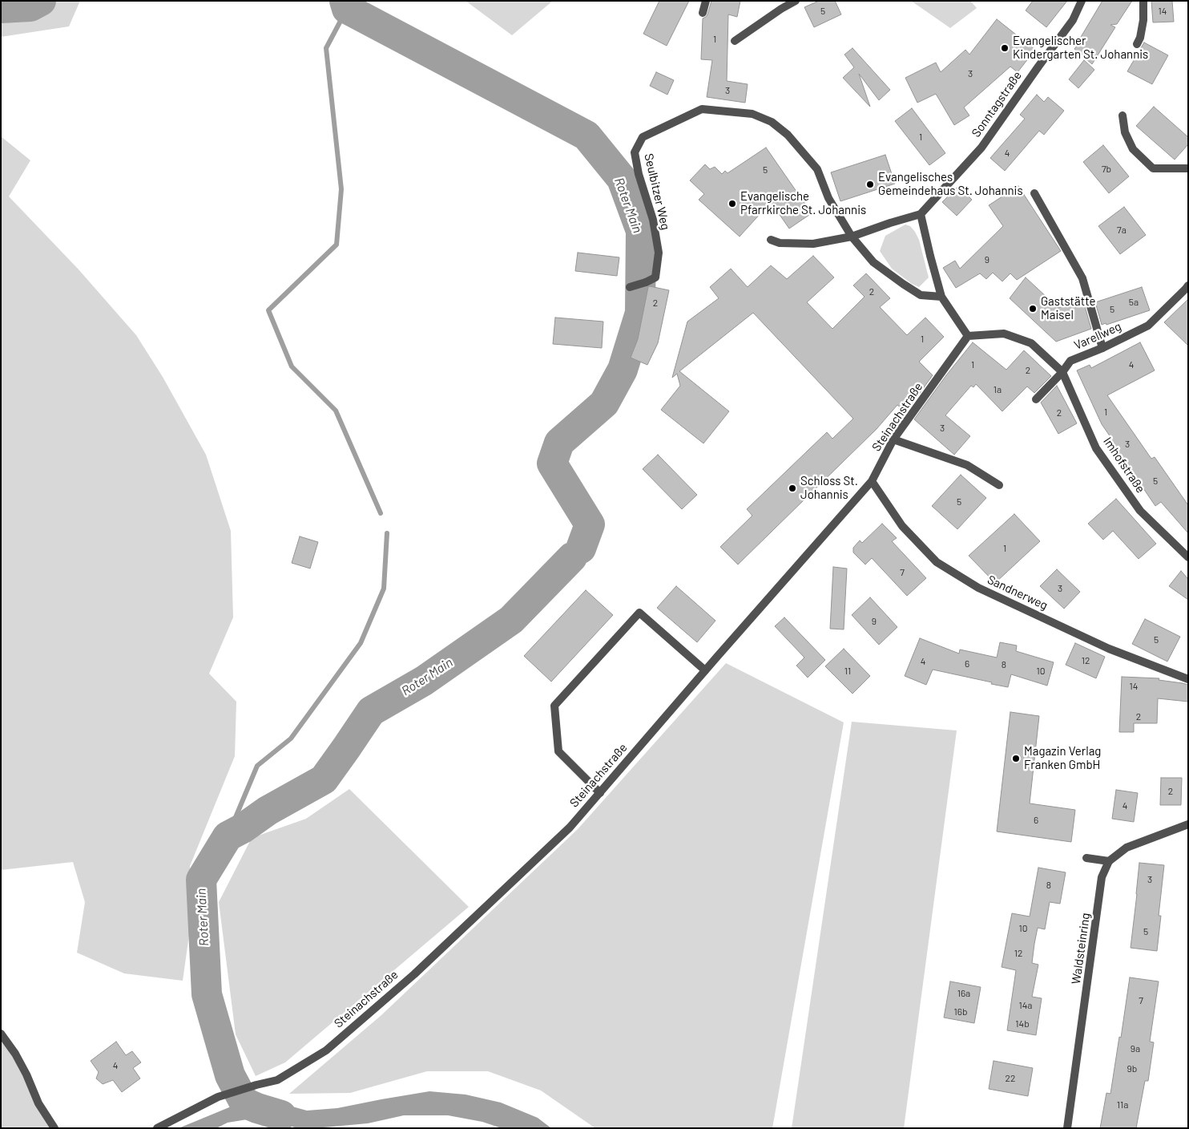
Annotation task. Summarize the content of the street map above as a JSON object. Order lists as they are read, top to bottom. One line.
{"streets":{"street":["Sonntagstraße","Seulbitzer Weg","Varellweg","Steinachstraße","Imhofstraße","Sandnerweg","Waldsteinring"]},"crossings":[["Varellweg","Imhofstraße"],["Steinachstraße","Sandnerweg"]],"water":["Roter Main"],"places":["Evangelischer Kindergarten St. Johannis","Evangelisches Gemeindehaus St. Johannis","Evangelische Pfarrkirche St. Johannis","Gaststätte Maisel","Schloss St. Johannis","Magazin Verlag Franken GmbH"],"house_numbers":["5","14","1","3","3","1","4","7b","5","7a","9","2","5a","2","5","1","1","4","2","1a","1","2","3","3","5","5","1","7","3","9","5","12","4","6","8","11","10","14","2","2","4","6","3","8","10","5","12","16a","7","14a","16b","14b","9a","4","9b","22","11a"]}
